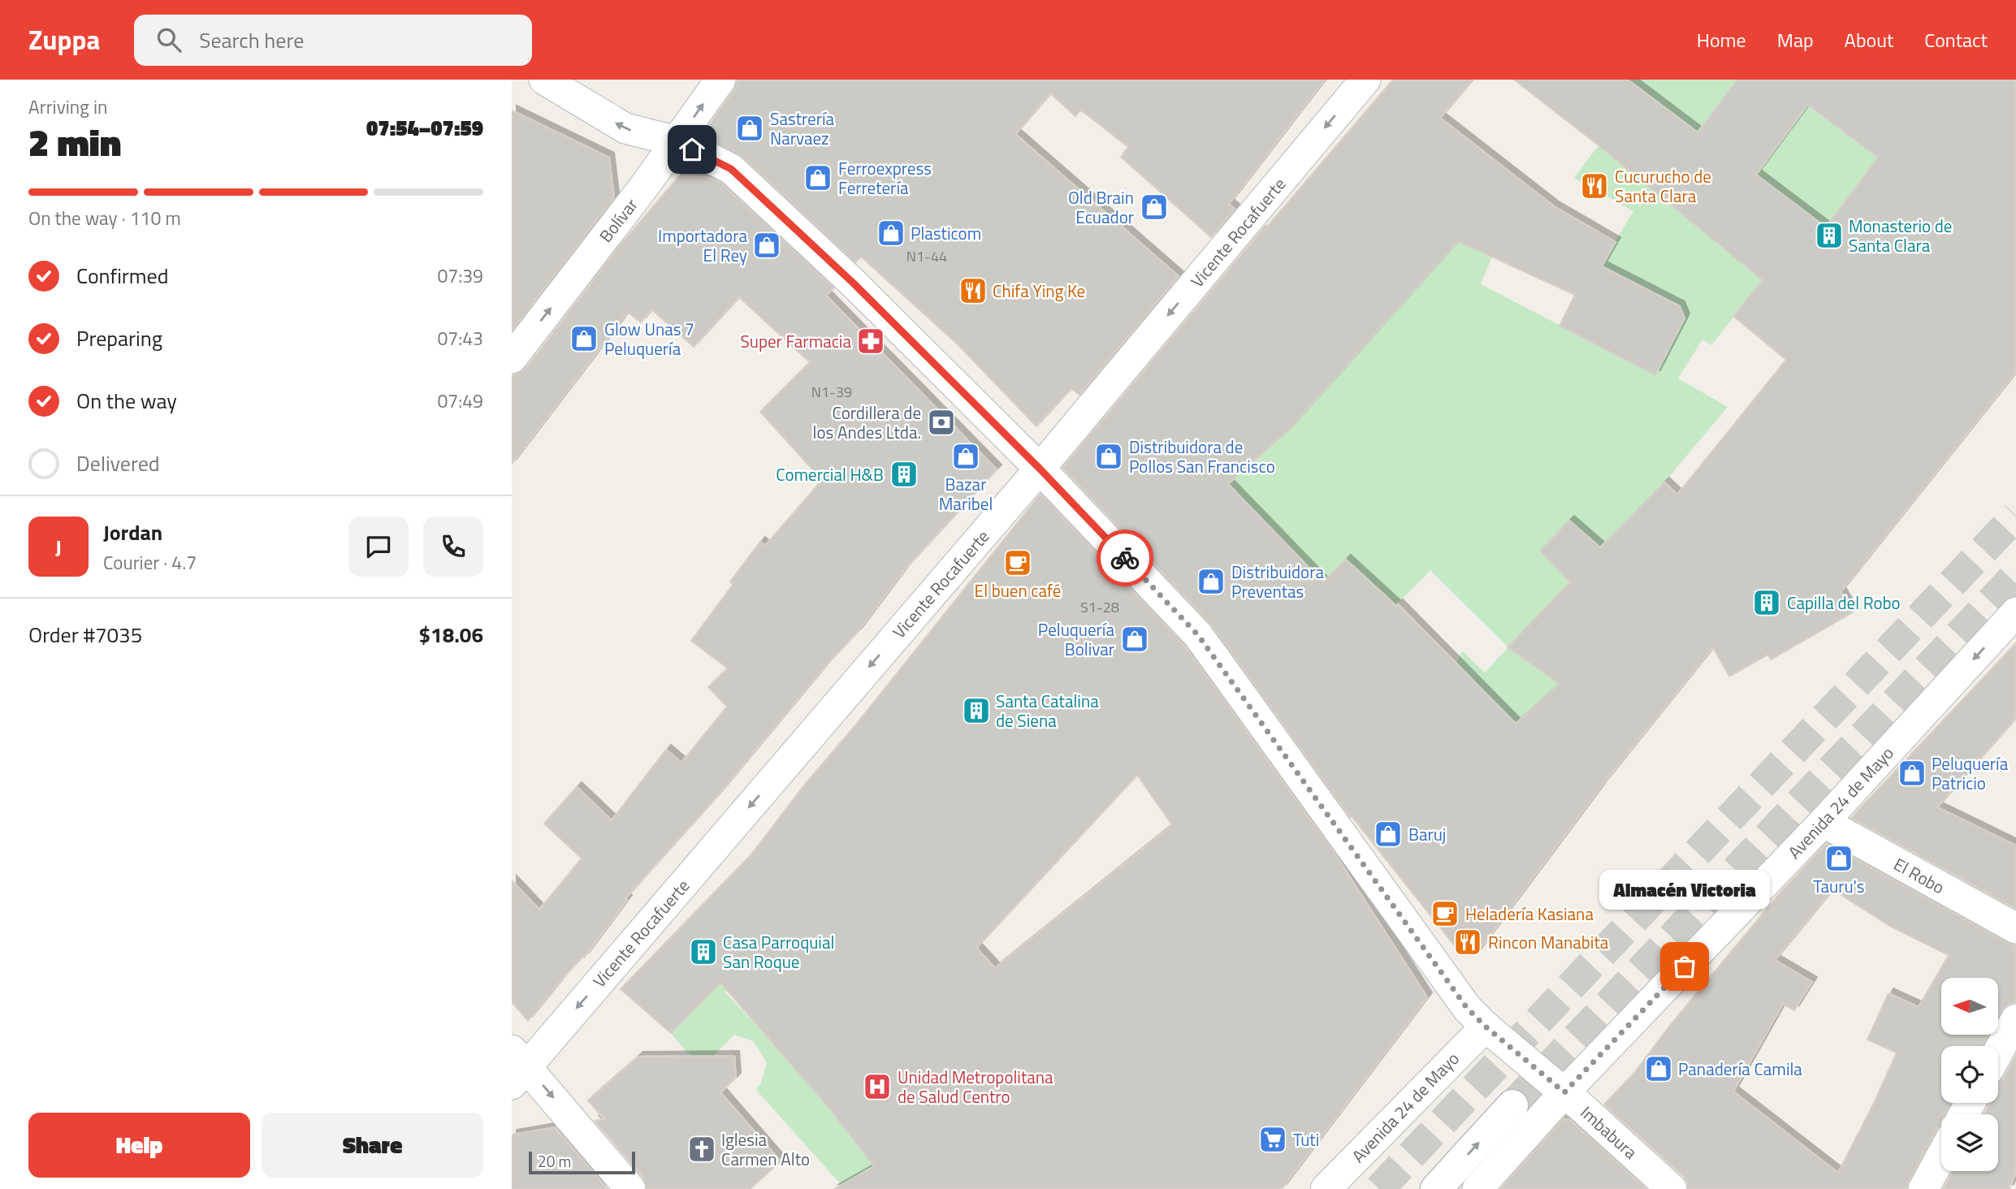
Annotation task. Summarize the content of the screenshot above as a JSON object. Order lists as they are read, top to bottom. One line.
{"streets":{"street":["Bolívar","Vicente Rocafuerte","Avenida 24 de Mayo","El Robo","Imbabura"]},"crossings":[["Bolívar","Imbabura"],["Vicente Rocafuerte","Imbabura"],["Avenida 24 de Mayo","El Robo"],["Avenida 24 de Mayo","Imbabura"]],"one_way":["Bolívar","Vicente Rocafuerte"],"places":{"shop":["Sastrería Narvaez","Ferroexpress Ferretería","Old Brain Ecuador","Plasticom","Importadora El Rey","Glow Unas 7 Peluquería","Bazar Maribel","Distribuidora de Pollos San Francisco","Distribuidora Preventas","Peluquería Bolivar","Peluquería Patricio","Baruj","Tauru's","Panadería Camila"],"restaurant":["Cucurucho de Santa Clara","Chifa Ying Ke","Rincon Manabita"],"building":["Monasterio de Santa Clara","Comercial H&B","Capilla del Robo","Santa Catalina de Siena","Casa Parroquial San Roque"],"pharmacy":["Super Farmacia"],"bank":["Cordillera de los Andes Ltda."],"cafe":["El buen café","Heladería Kasiana"],"other":["Almacén Victoria"],"hospital":["Unidad Metropolitana de Salud Centro"],"supermarket":["Tuti"],"church":["Iglesia Carmen Alto"]},"house_numbers":["N1-44","N1-39","S1-28"],"scale_bar":"20 m","north":"left","page":{"header":"Zuppa","search":"Search here","nav":["Home","Map","About","Contact"],"heading":["2 min","Arriving in","07:54–07:59"],"panel":["Jordan","Courier · 4.7","Order #7035","$18.06"],"bar":"On the way · 110 m","list":[["Confirmed","07:39"],["Preparing","07:43"],["On the way","07:49"],"Delivered"],"round":"J","bubble":"Almacén Victoria","buttons":["Help","Share"],"scale":"20 m"}}
